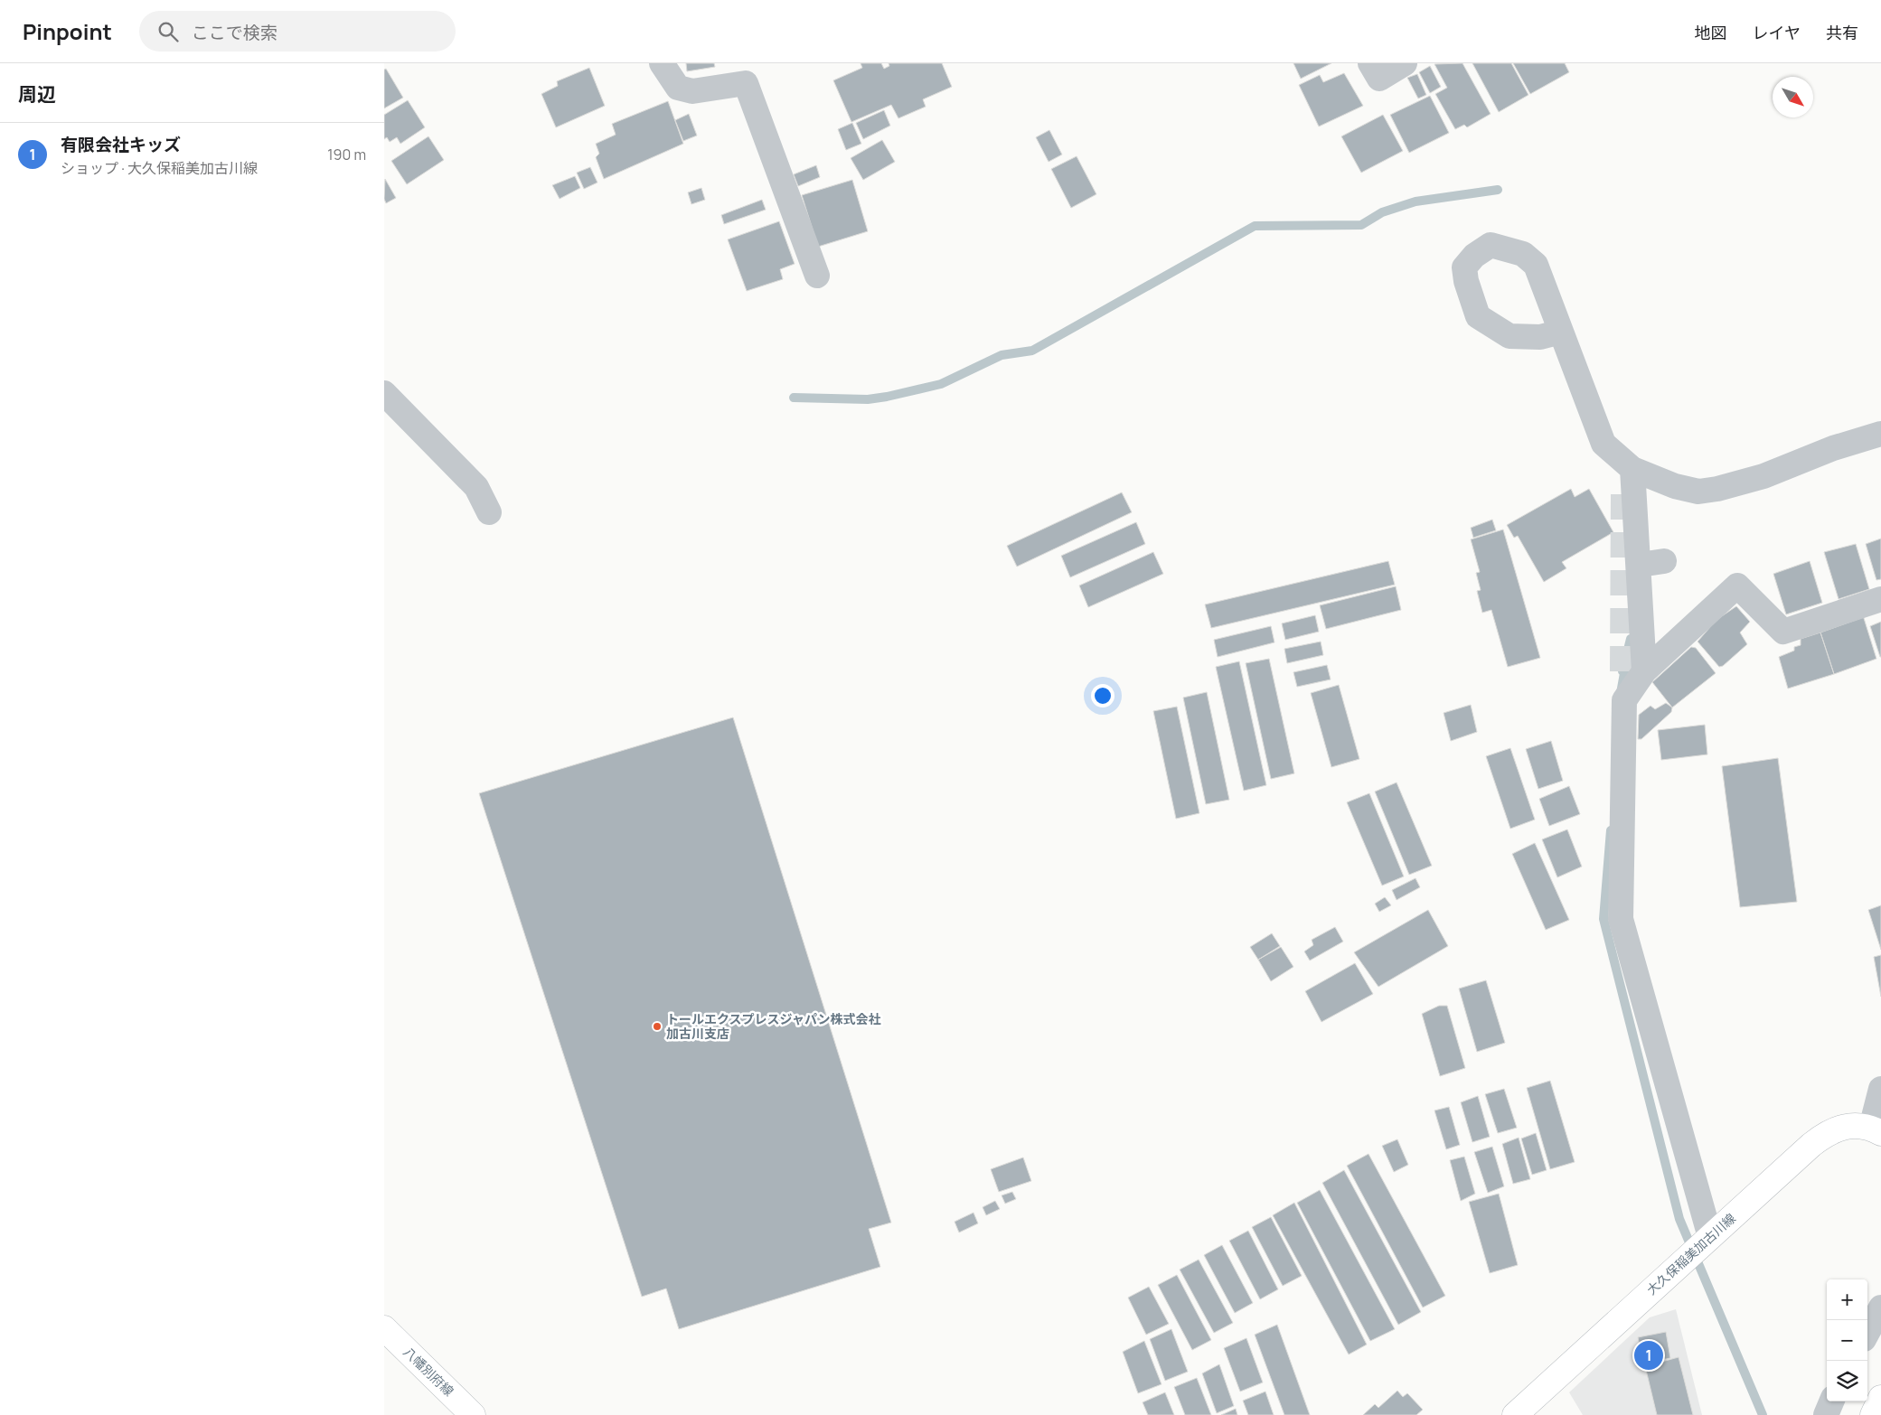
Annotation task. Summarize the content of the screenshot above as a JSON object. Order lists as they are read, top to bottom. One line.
{"streets":{"main road":["大久保稲美加古川線","八幡別府線"]},"places":["トールエクスプレスジャパン株式会社 加古川支店"],"north":"bottom right","page":{"header":"Pinpoint","search":"ここで検索","nav":["地図","レイヤ","共有"],"heading":"周辺","list":[{"mark":"1","name":"有限会社キッズ","note":"ショップ · 大久保稲美加古川線","value":"190 m"}],"map_buttons":["+","−"],"pins":"1"}}
